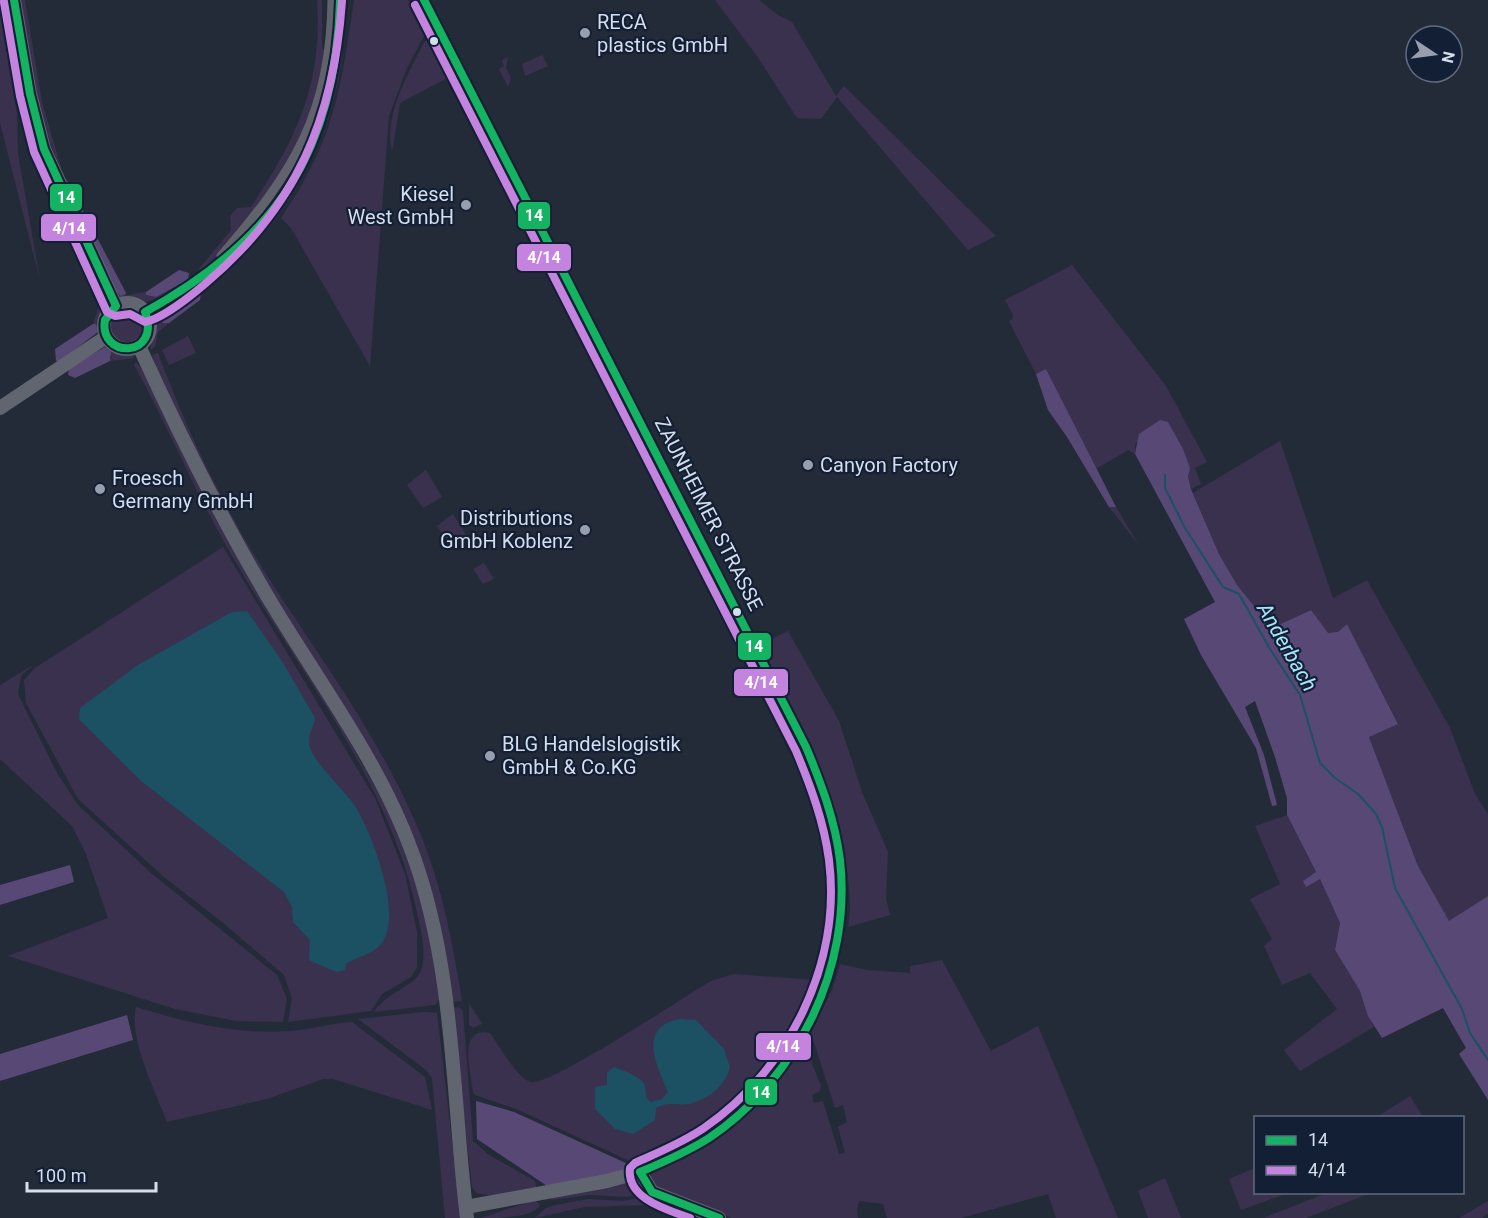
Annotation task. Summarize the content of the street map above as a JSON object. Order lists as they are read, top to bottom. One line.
{"streets":{"main road":["ZAUNHEIMER STRASSE"]},"water":["Anderbach"],"places":["RECA plastics GmbH","Kiesel West GmbH","Canyon Factory","Froesch Germany GmbH","Distributions GmbH Koblenz","BLG Handelslogistik GmbH & Co.KG"],"lines":["transit line 14","transit line 4/14"],"legend":["14","4/14"],"scale_bar":"100 m","north":"right"}
